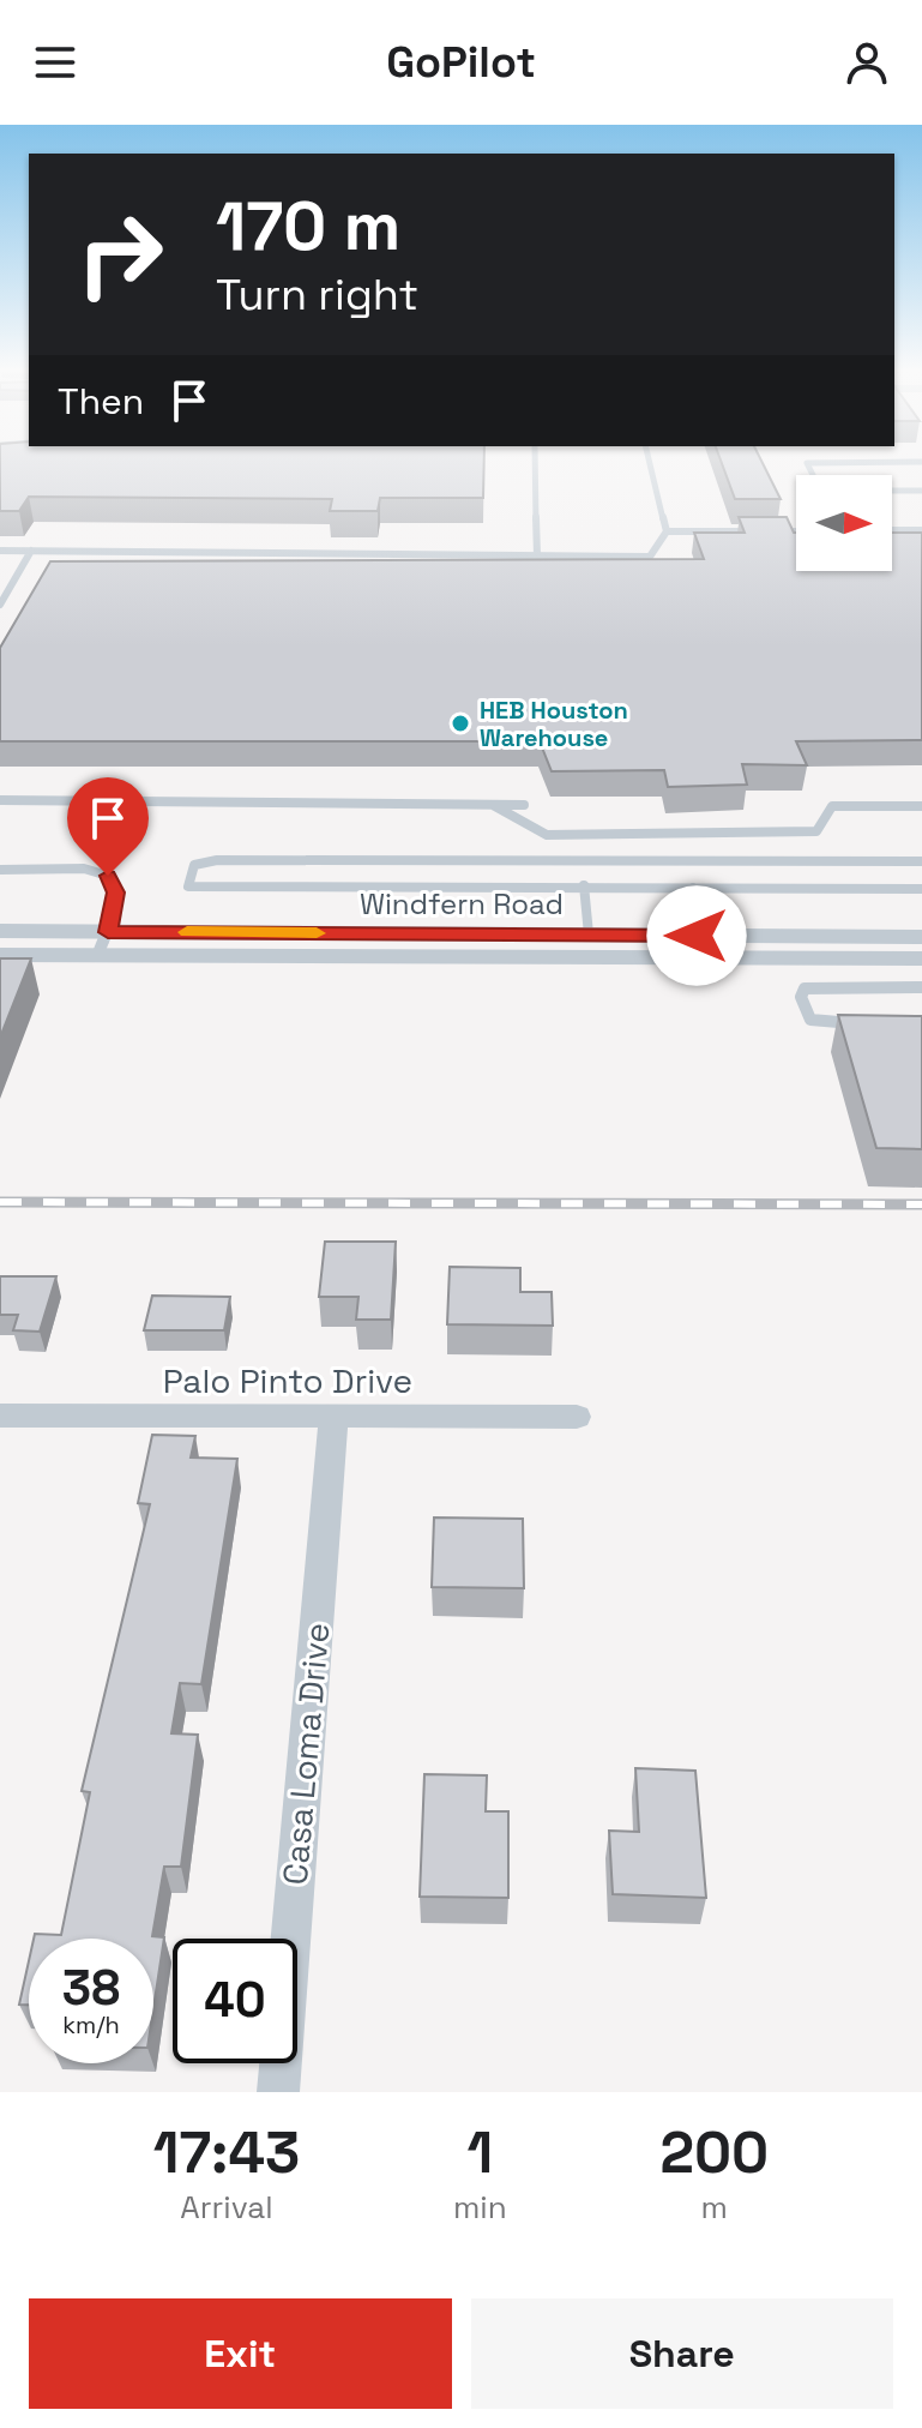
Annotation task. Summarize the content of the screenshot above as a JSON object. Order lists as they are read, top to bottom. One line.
{"streets":{"street":["Windfern Road","Palo Pinto Drive","Casa Loma Drive"]},"crossings":[["Palo Pinto Drive","Casa Loma Drive"]],"places":["HEB Houston Warehouse"],"north":"right","page":{"header":"GoPilot","turn":["170 m","Turn right"],"then":"Then","speed":"38 km/h","limit":"40","eta":["17:43","Arrival","1","min","200","m"],"buttons":["Exit","Share"]}}
